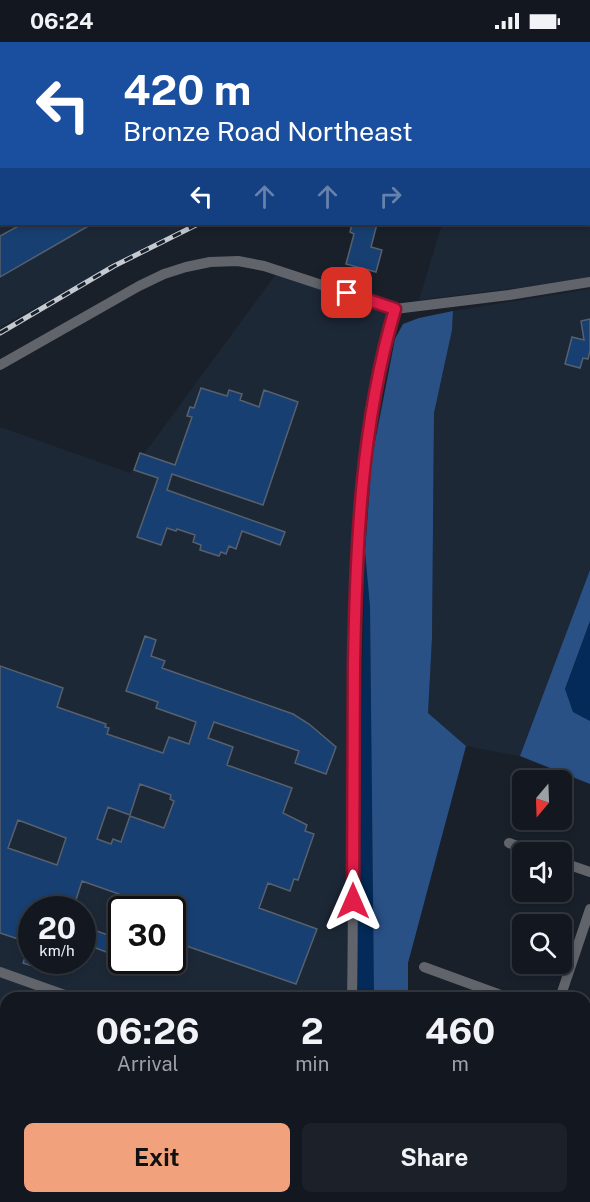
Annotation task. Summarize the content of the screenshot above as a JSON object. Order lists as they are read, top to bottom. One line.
{"north":"bottom","page":{"status":"06:24","turn":["420 m","Bronze Road Northeast"],"speed":"20 km/h","limit":"30","eta":["06:26","Arrival","2","min","460","m"],"buttons":["Exit","Share"]}}
